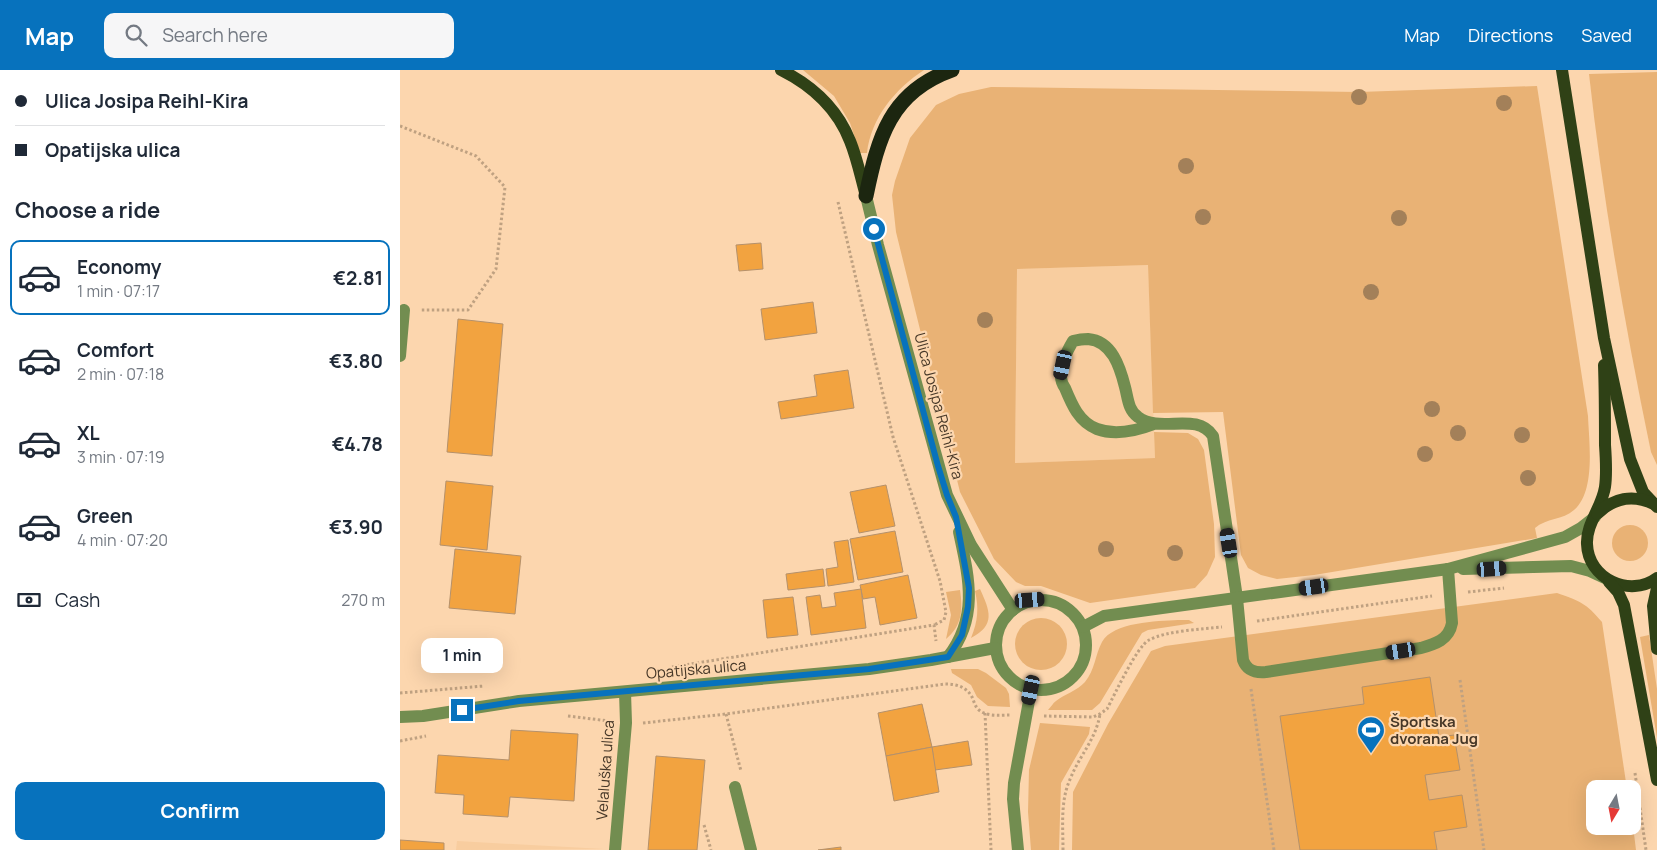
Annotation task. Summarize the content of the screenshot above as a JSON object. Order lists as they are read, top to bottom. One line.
{"streets":{"street":["Ulica Josipa Reihl-Kira","Opatijska ulica","Velaluška ulica"]},"crossings":[["Ulica Josipa Reihl-Kira","Opatijska ulica"],["Opatijska ulica","Velaluška ulica"]],"places":{"sports":["Športska dvorana Jug"]},"north":"bottom","page":{"header":"Map","search":"Search here","nav":["Map","Directions","Saved"],"banner":["Ulica Josipa Reihl-Kira","Opatijska ulica"],"heading":"Choose a ride","list":[{"name":"Economy","note":"1 min · 07:17","value":"€2.81"},{"name":"Comfort","note":"2 min · 07:18","value":"€3.80"},{"name":"XL","note":"3 min · 07:19","value":"€4.78"},{"name":"Green","note":"4 min · 07:20","value":"€3.90"}],"pay":["Cash","270 m"],"bubble":"1 min","buttons":"Confirm"}}
